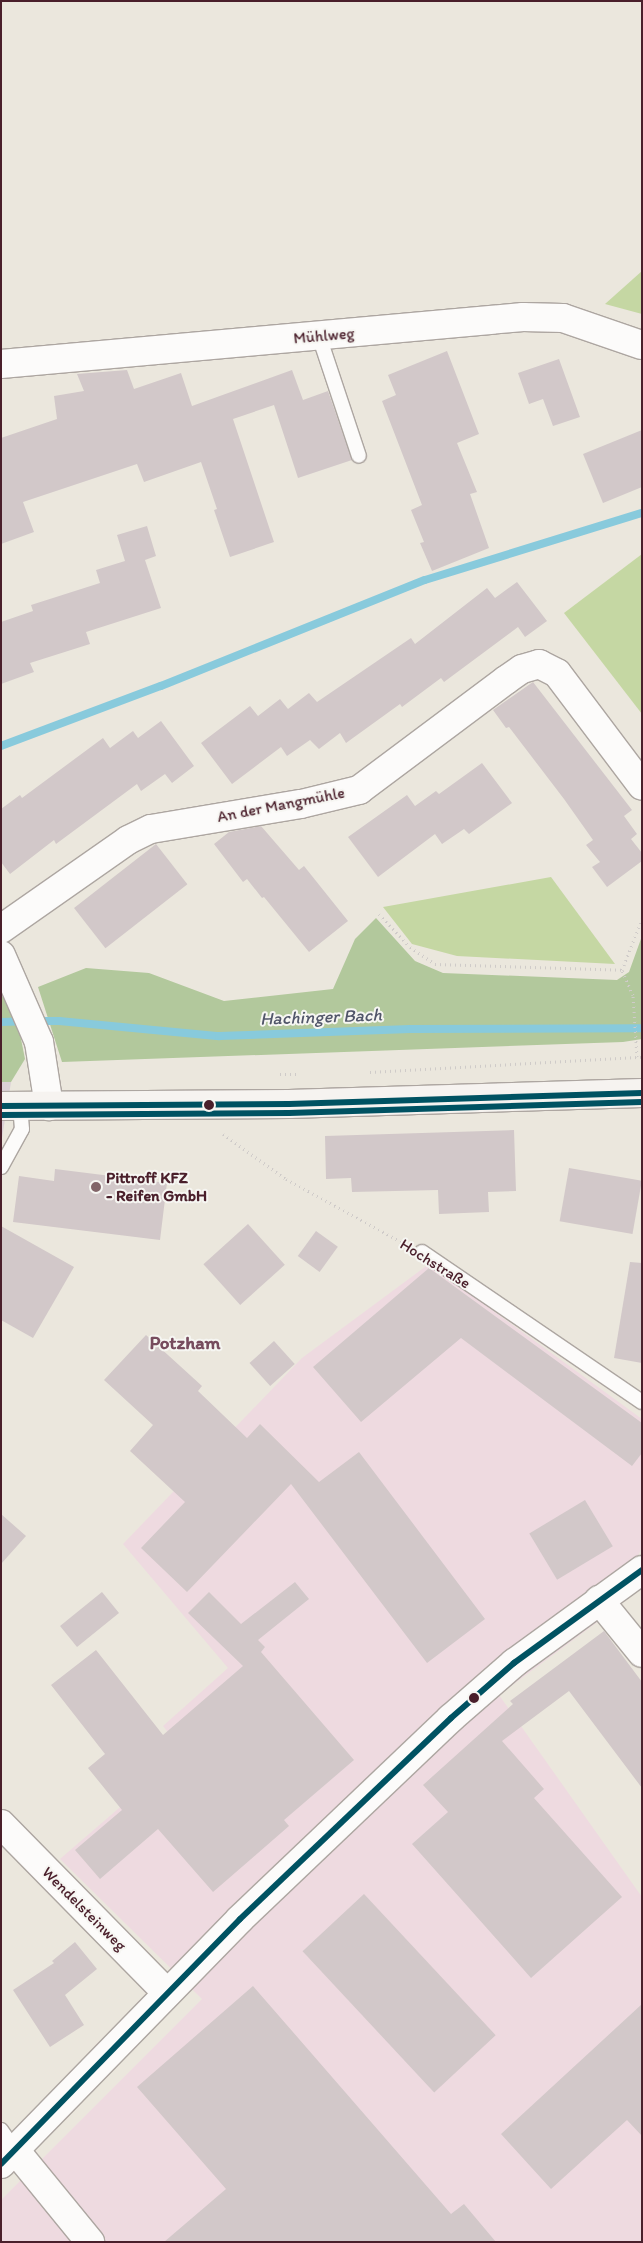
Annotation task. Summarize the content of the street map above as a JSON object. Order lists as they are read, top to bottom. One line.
{"streets":{"street":["Mühlweg","An der Mangmühle","Wendelsteinweg"],"lane":["Hochstraße"]},"districts":["Potzham"],"water":["Hachinger Bach"],"places":["Pittroff KFZ - Reifen GmbH"]}
